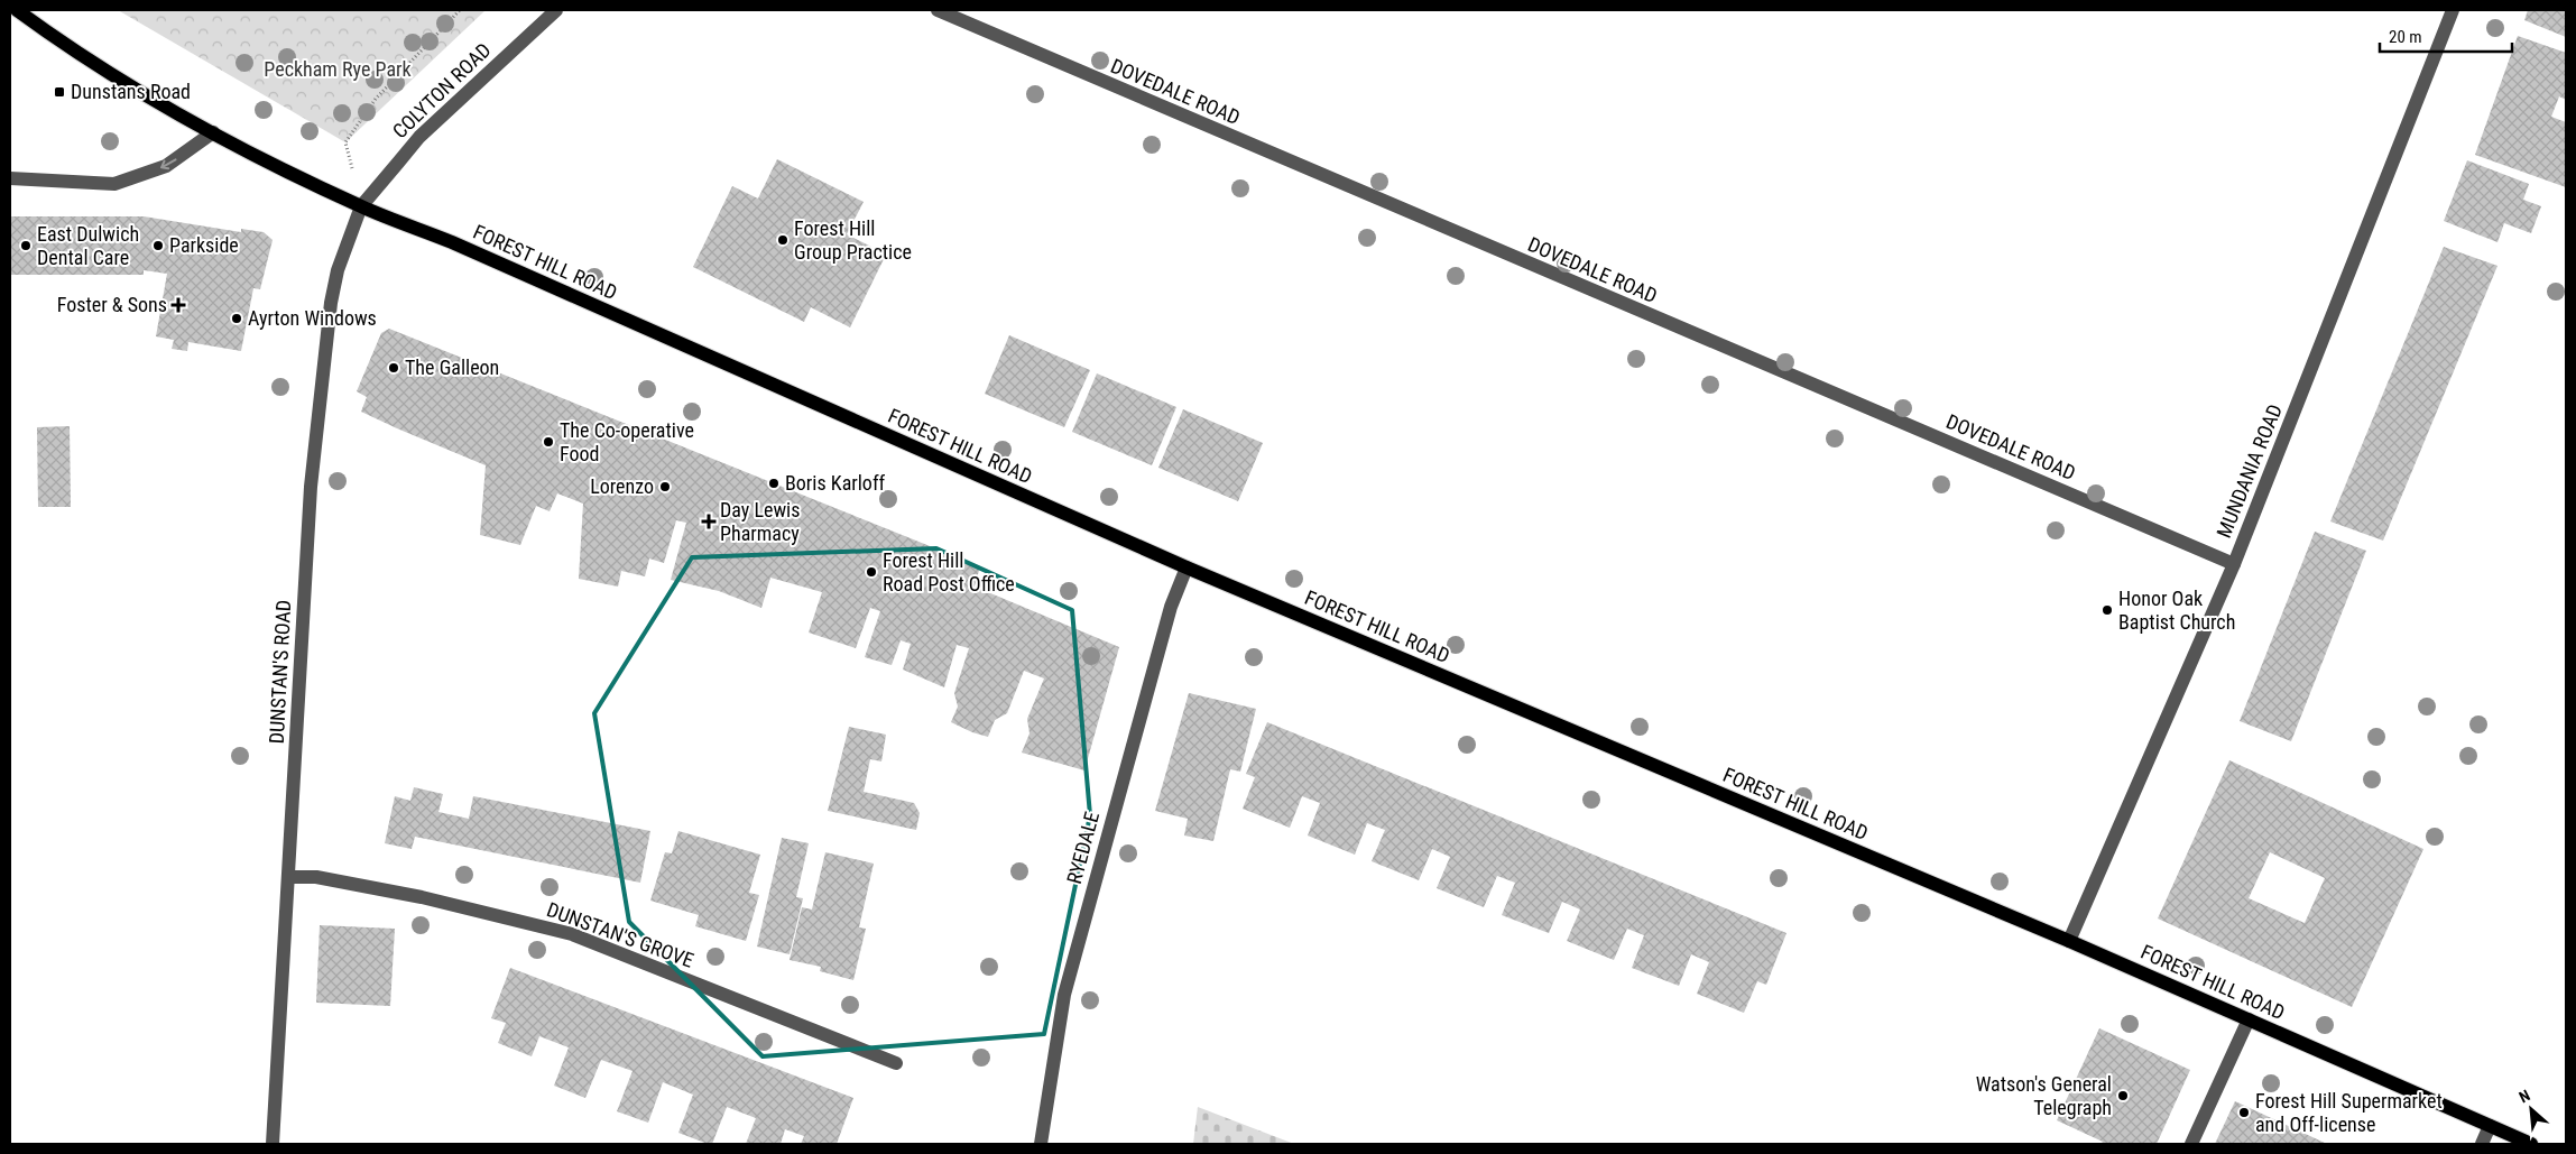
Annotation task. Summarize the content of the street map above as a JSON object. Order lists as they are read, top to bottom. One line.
{"streets":{"main road":["FOREST HILL ROAD"],"street":["COLYTON ROAD","DOVEDALE ROAD","MUNDANIA ROAD","DUNSTAN'S ROAD","RYEDALE","DUNSTAN'S GROVE"]},"crossings":[["COLYTON ROAD","FOREST HILL ROAD"],["COLYTON ROAD","DUNSTAN'S ROAD"],["DOVEDALE ROAD","MUNDANIA ROAD"],["FOREST HILL ROAD","MUNDANIA ROAD"],["FOREST HILL ROAD","DUNSTAN'S ROAD"],["FOREST HILL ROAD","RYEDALE"],["DUNSTAN'S ROAD","DUNSTAN'S GROVE"]],"parks":["Peckham Rye Park"],"places":{"transit":["Dunstans Road"],"other":["Forest Hill Group Practice","East Dulwich Dental Care","Parkside","Ayrton Windows","The Galleon","The Co-operative Food","Boris Karloff","Lorenzo","Forest Hill Road Post Office","Honor Oak Baptist Church","Watson's General Telegraph","Forest Hill Supermarket and Off-license"],"health":["Foster & Sons","Day Lewis Pharmacy"]},"scale_bar":"20 m","north":"top left"}
